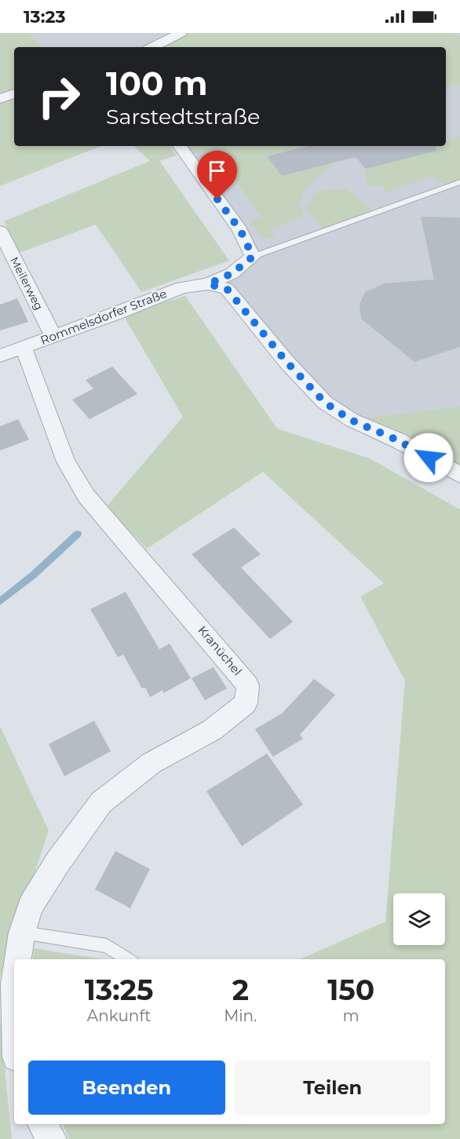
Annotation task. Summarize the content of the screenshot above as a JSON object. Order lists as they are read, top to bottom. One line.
{"streets":{"street":["Meilerweg","Rommelsdorfer Straße","Kranüchel"]},"crossings":[["Meilerweg","Rommelsdorfer Straße"],["Rommelsdorfer Straße","Kranüchel"]],"page":{"status":"13:23","turn":["100 m","Sarstedtstraße"],"eta":["13:25","Ankunft","2","Min.","150","m"],"buttons":["Beenden","Teilen"]}}
